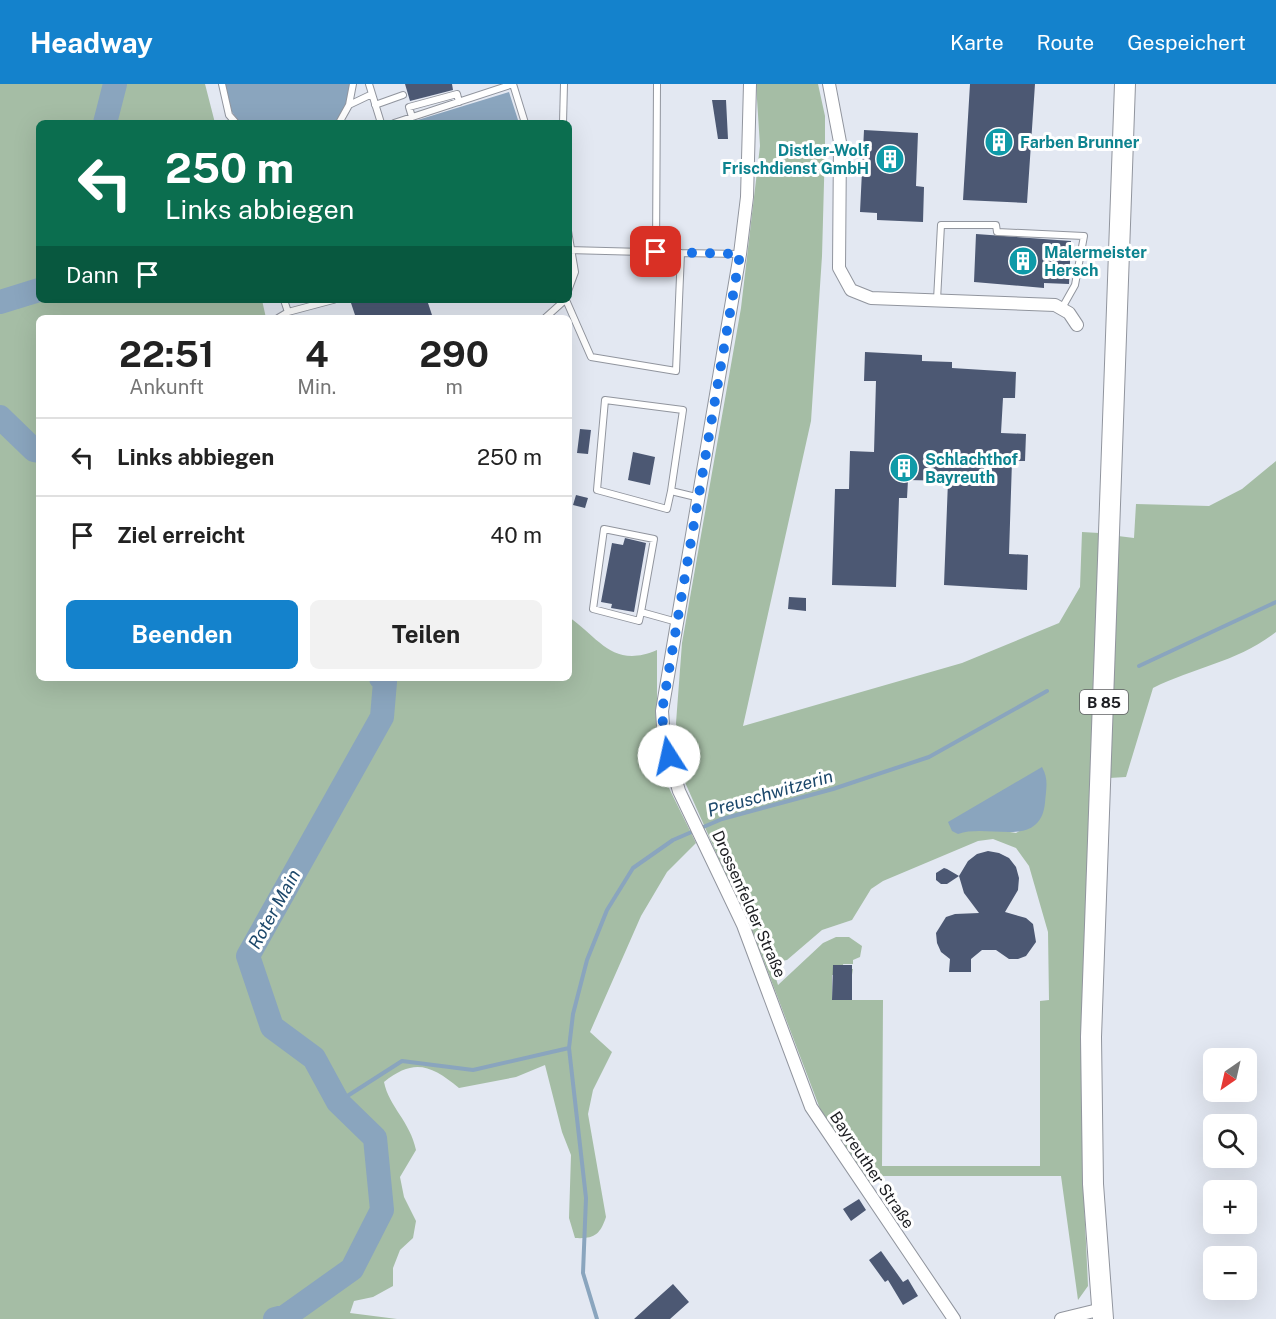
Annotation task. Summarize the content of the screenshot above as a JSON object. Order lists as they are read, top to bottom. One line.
{"streets":{"main road":["B 85"],"street":["Drossenfelder Straße","Bayreuther Straße"]},"crossings":[["Drossenfelder Straße","Bayreuther Straße"]],"water":["Preuschwitzerin","Roter Main"],"places":{"building":["Farben Brunner","Distler-Wolf Frischdienst GmbH","Malermeister Hersch","Schlachthof Bayreuth"]},"north":"bottom left","page":{"header":"Headway","nav":["Karte","Route","Gespeichert"],"turn":["250 m","Links abbiegen"],"then":"Dann","eta":["22:51","Ankunft","4","Min.","290","m"],"list":[{"name":"Links abbiegen","value":"250 m"},{"name":"Ziel erreicht","value":"40 m"}],"buttons":["Beenden","Teilen"],"map_buttons":["+","−"]}}
